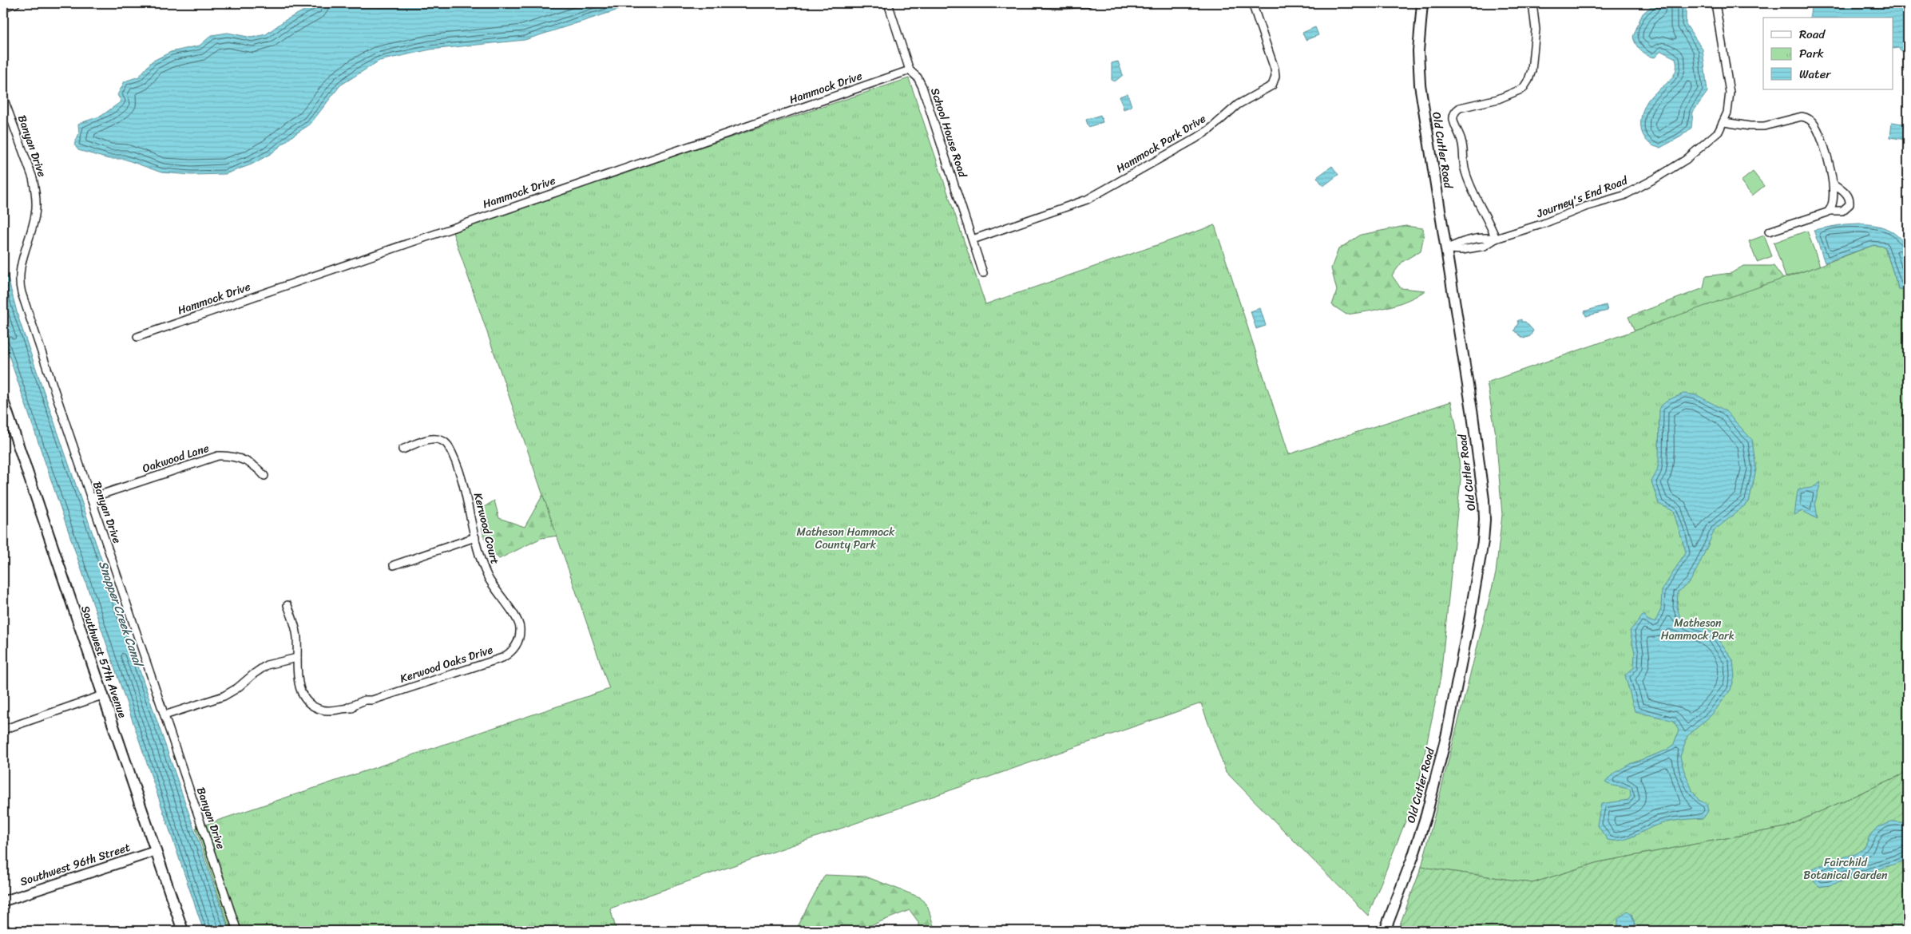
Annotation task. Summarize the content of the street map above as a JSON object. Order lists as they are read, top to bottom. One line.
{"streets":{"main road":["Old Cutler Road","Southwest 57th Avenue"],"street":["Hammock Drive","School House Road","Hammock Park Drive","Banyan Drive","Journey's End Road","Oakwood Lane","Kerwood Court","Kerwood Oaks Drive","Southwest 96th Street"]},"crossings":[["Hammock Drive","School House Road"],["School House Road","Hammock Park Drive"],["Banyan Drive","Oakwood Lane"],["Old Cutler Road","Journey's End Road"],["Kerwood Court","Kerwood Oaks Drive"],["Southwest 57th Avenue","Southwest 96th Street"]],"water":["Snapper Creek Canal"],"parks":["Matheson Hammock County Park","Matheson Hammock Park","Fairchild Botanical Garden"],"legend":["Road","Park","Water"]}
